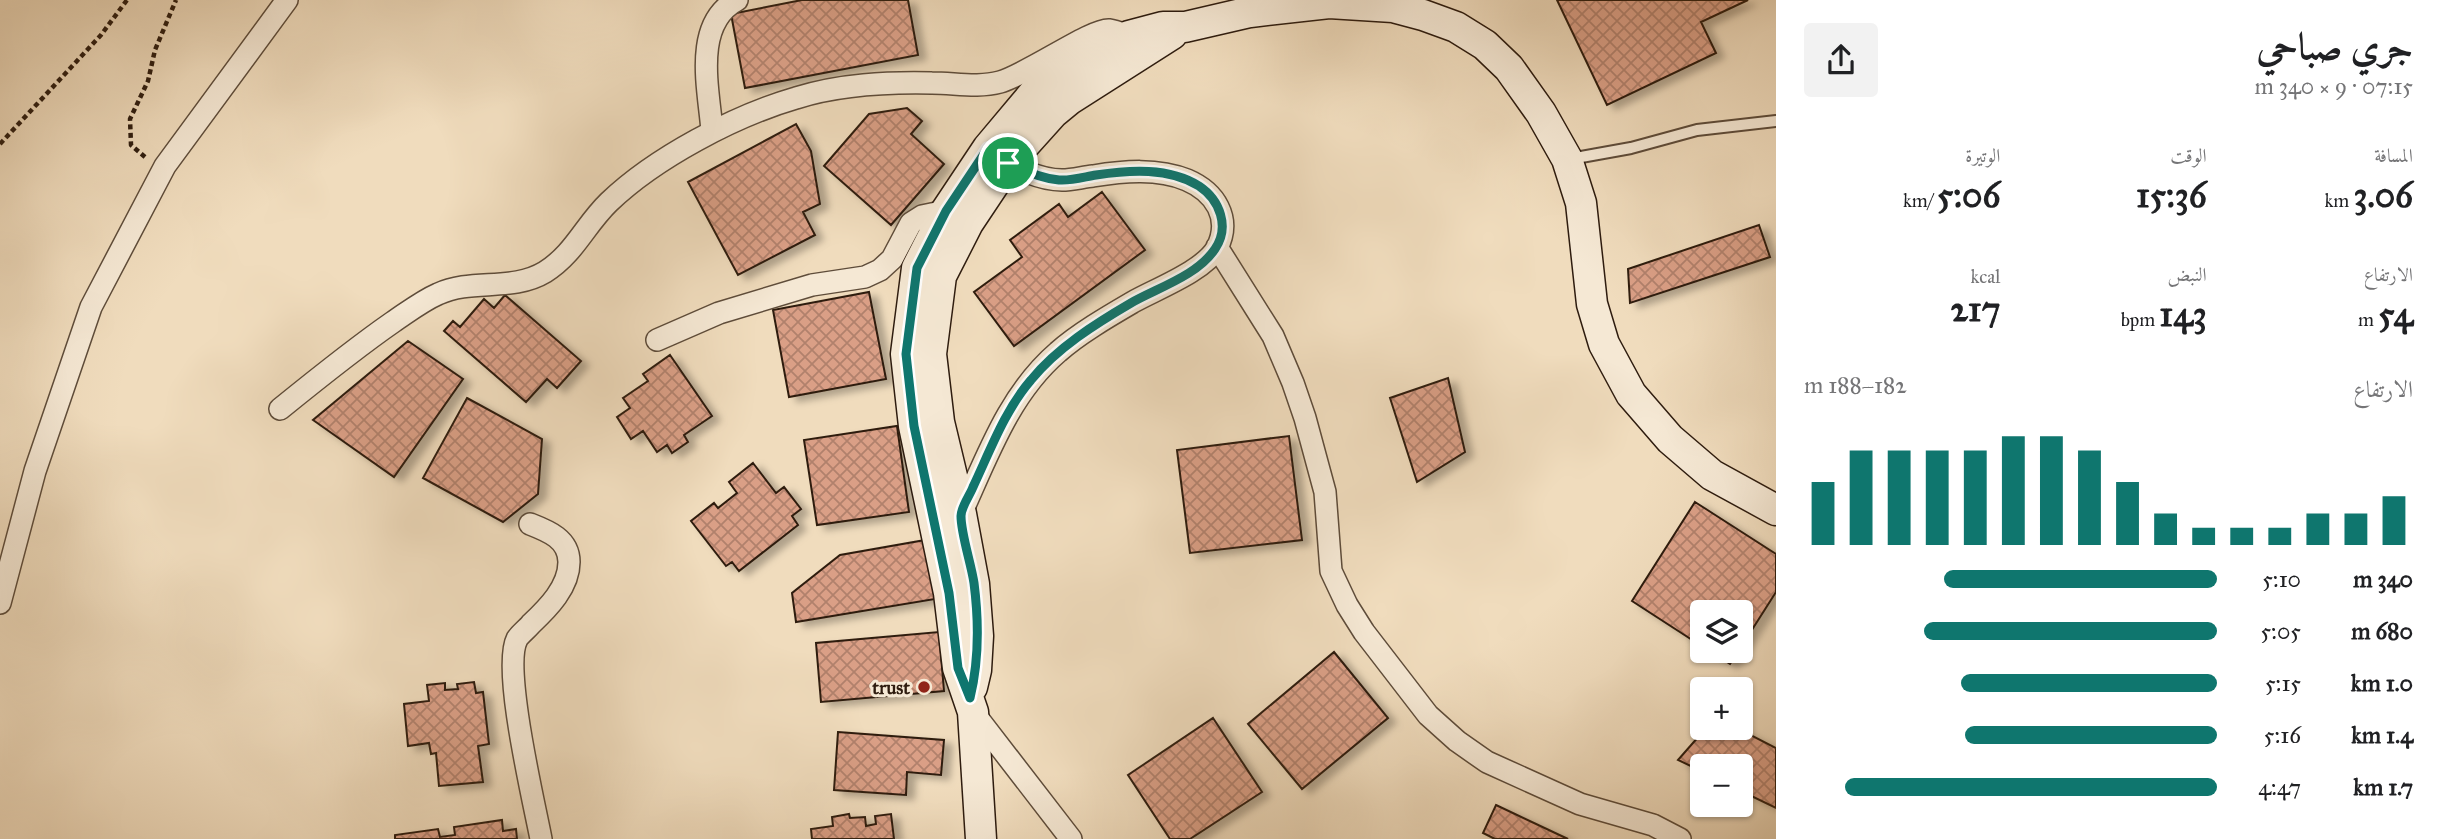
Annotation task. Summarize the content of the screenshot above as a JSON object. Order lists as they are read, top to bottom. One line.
{"places":["trust"],"page":{"heading":["جري صباحي","07:15 · 9 × 340 m"],"stats":[["المسافة","3.06 km"],["الوقت","15:36"],["الوتيرة","5:06 /km"],["الارتفاع","54 m"],["النبض","143 bpm"],["kcal","217"]],"chart":["الارتفاع","182–188 m"],"list":[{"name":"340 m","note":"5:10"},{"name":"680 m","note":"5:05"},{"name":"1.0 km","note":"5:15"},{"name":"1.4 km","note":"5:16"},{"name":"1.7 km","note":"4:47"}],"map_buttons":["+","−"]}}
